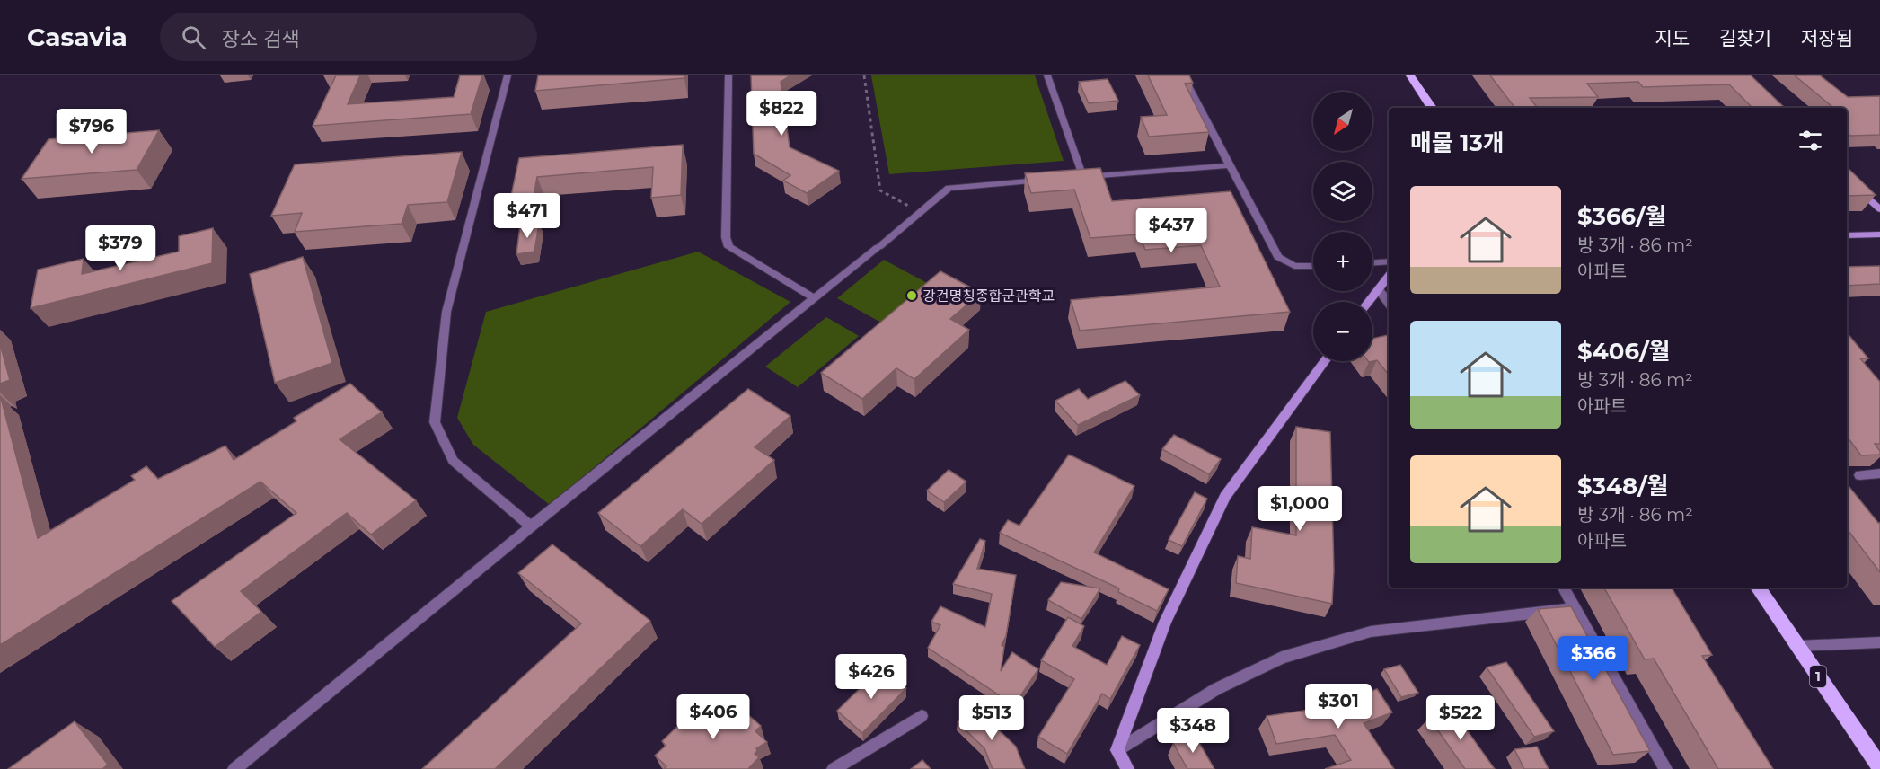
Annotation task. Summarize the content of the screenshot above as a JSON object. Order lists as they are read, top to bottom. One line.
{"streets":{"main road":["1"]},"places":["강건명칭종합군관학교"],"north":"bottom left","page":{"header":"Casavia","search":"장소 검색","nav":["지도","길찾기","저장됨"],"price":["$822","$796","$471","$437","$379","$1,000","$366","$426","$301","$406","$513","$522","$348"],"map_buttons":["+","−"],"heading":"매물 13개","list":[{"name":"$366/월","note":"방 3개 · 86 m² · 아파트"},{"name":"$406/월","note":"방 3개 · 86 m² · 아파트"},{"name":"$348/월","note":"방 3개 · 86 m² · 아파트"}]}}
